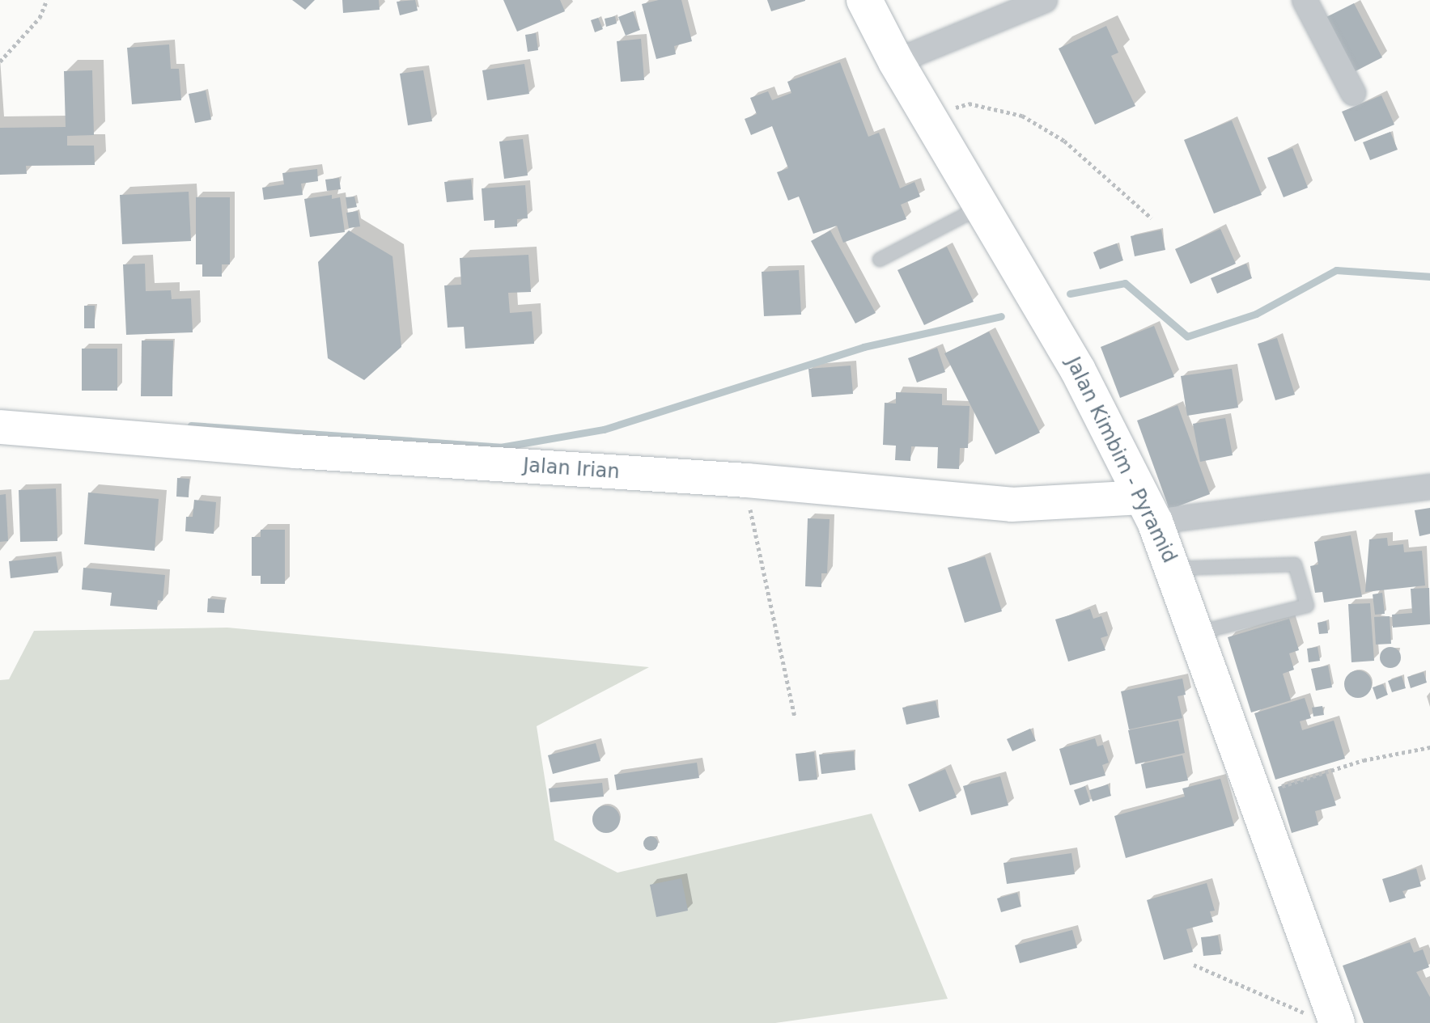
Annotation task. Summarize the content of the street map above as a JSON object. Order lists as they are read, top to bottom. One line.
{"streets":{"highway":["Jalan Kimbim - Pyramid"],"main road":["Jalan Irian"]},"crossings":[["Jalan Kimbim - Pyramid","Jalan Irian"]]}
